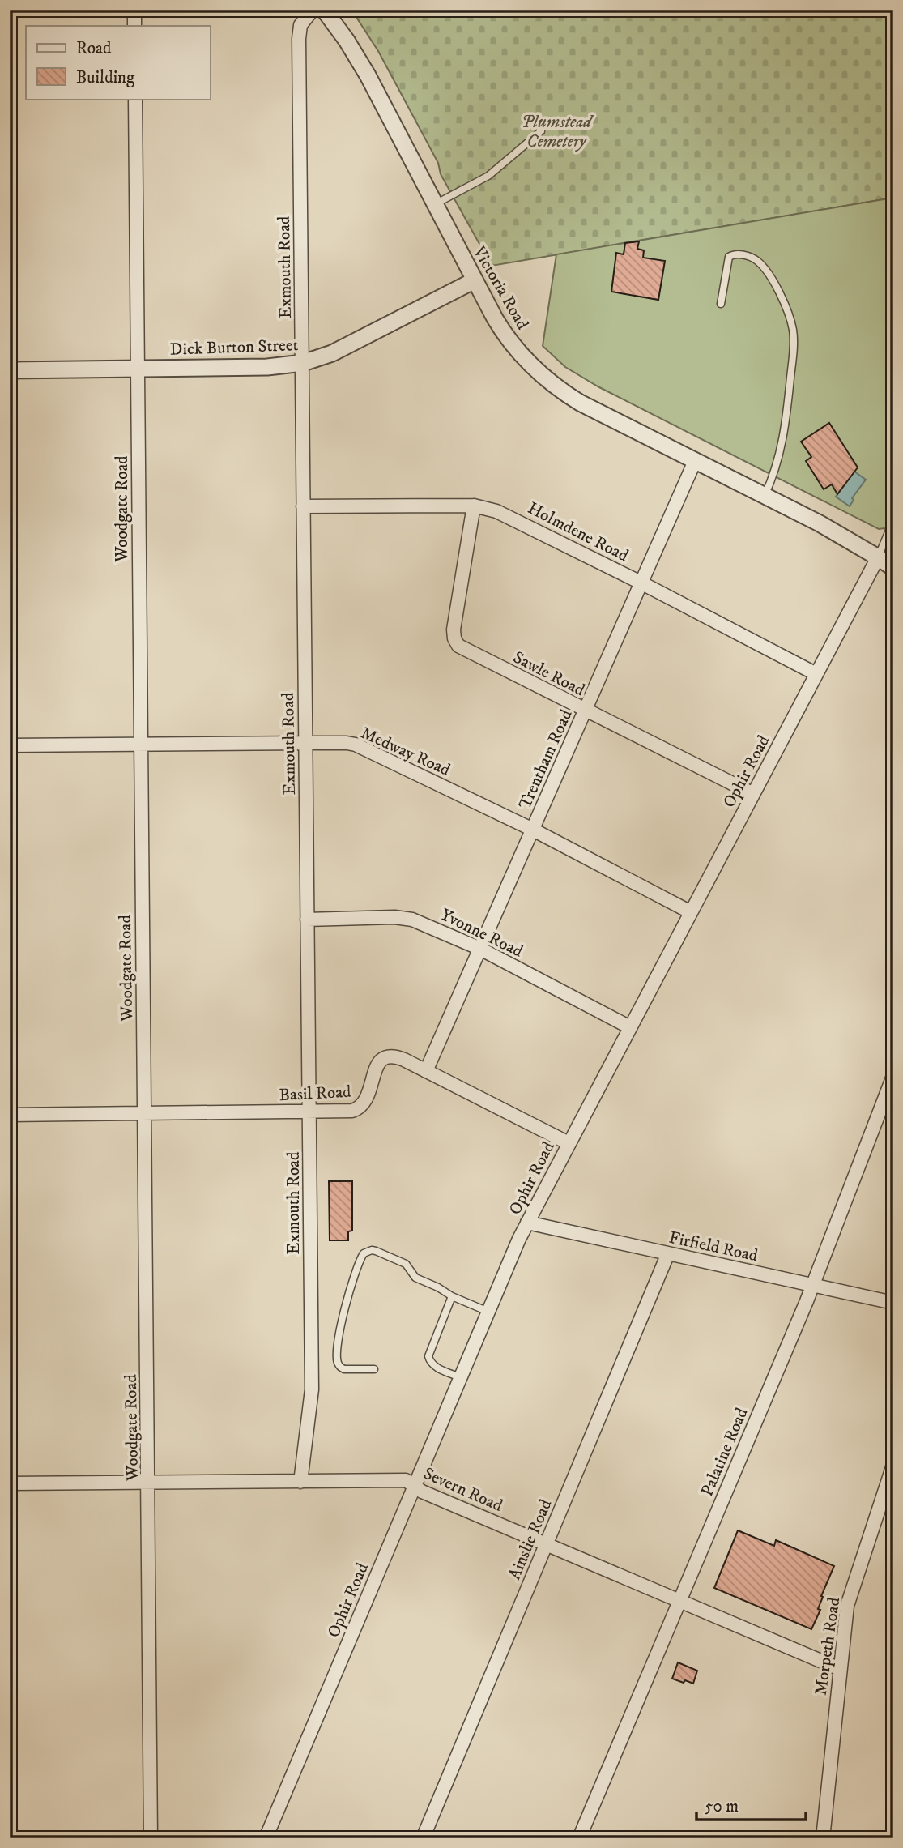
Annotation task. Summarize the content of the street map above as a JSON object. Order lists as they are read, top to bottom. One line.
{"streets":{"street":["Exmouth Road","Victoria Road","Dick Burton Street","Woodgate Road","Holmdene Road","Sawle Road","Medway Road","Trentham Road","Ophir Road","Yvonne Road","Basil Road","Firfield Road","Palatine Road","Severn Road","Ainslie Road","Morpeth Road"]},"crossings":[["Exmouth Road","Dick Burton Street"],["Exmouth Road","Holmdene Road"],["Exmouth Road","Medway Road"],["Exmouth Road","Yvonne Road"],["Exmouth Road","Basil Road"],["Exmouth Road","Severn Road"],["Victoria Road","Dick Burton Street"],["Victoria Road","Trentham Road"],["Victoria Road","Ophir Road"],["Dick Burton Street","Woodgate Road"],["Woodgate Road","Medway Road"],["Woodgate Road","Basil Road"],["Woodgate Road","Severn Road"],["Holmdene Road","Sawle Road"],["Holmdene Road","Trentham Road"],["Holmdene Road","Ophir Road"],["Sawle Road","Trentham Road"],["Sawle Road","Ophir Road"],["Medway Road","Trentham Road"],["Medway Road","Ophir Road"],["Trentham Road","Yvonne Road"],["Trentham Road","Basil Road"],["Ophir Road","Yvonne Road"],["Ophir Road","Basil Road"],["Ophir Road","Firfield Road"],["Ophir Road","Severn Road"],["Firfield Road","Palatine Road"],["Firfield Road","Ainslie Road"],["Palatine Road","Severn Road"],["Severn Road","Ainslie Road"],["Severn Road","Morpeth Road"]],"parks":["Plumstead Cemetery"],"legend":["Road","Building"],"scale_bar":"50 m"}
